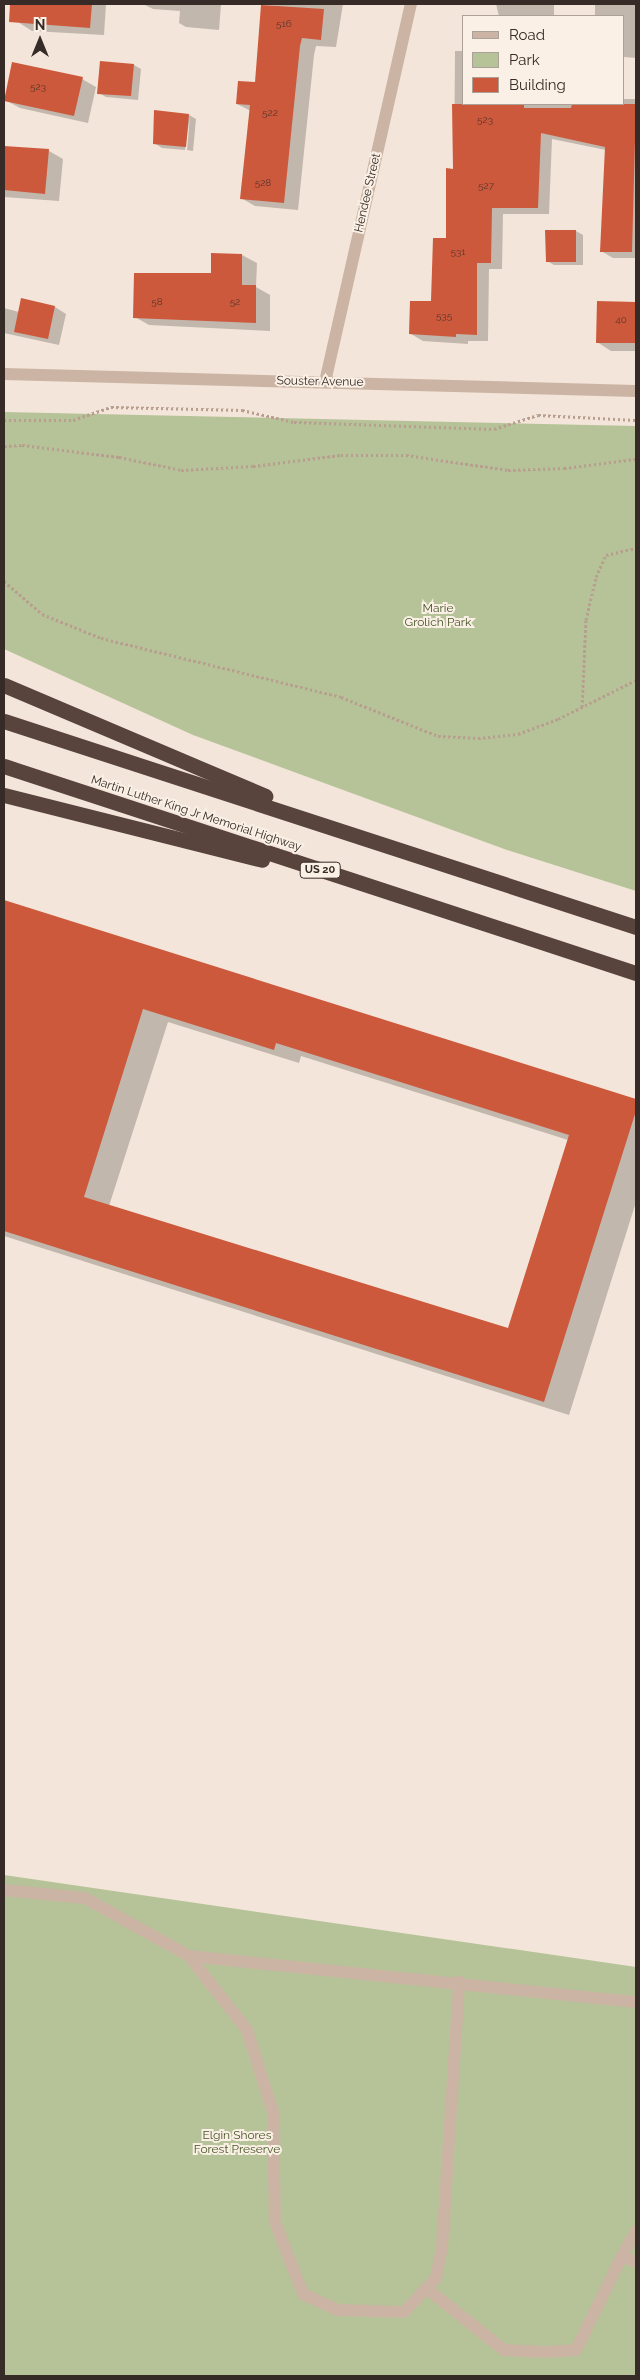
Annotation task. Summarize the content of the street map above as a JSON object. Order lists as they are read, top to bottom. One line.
{"streets":{"highway":["Martin Luther King Jr Memorial Highway","US 20"],"street":["Hendee Street","Souster Avenue"]},"crossings":[["Hendee Street","Souster Avenue"]],"parks":["Marie Grolich Park","Elgin Shores Forest Preserve"],"house_numbers":["516","523","522","523","528","527","531","58","52","535","40"],"legend":["Road","Park","Building"],"north":"top"}
